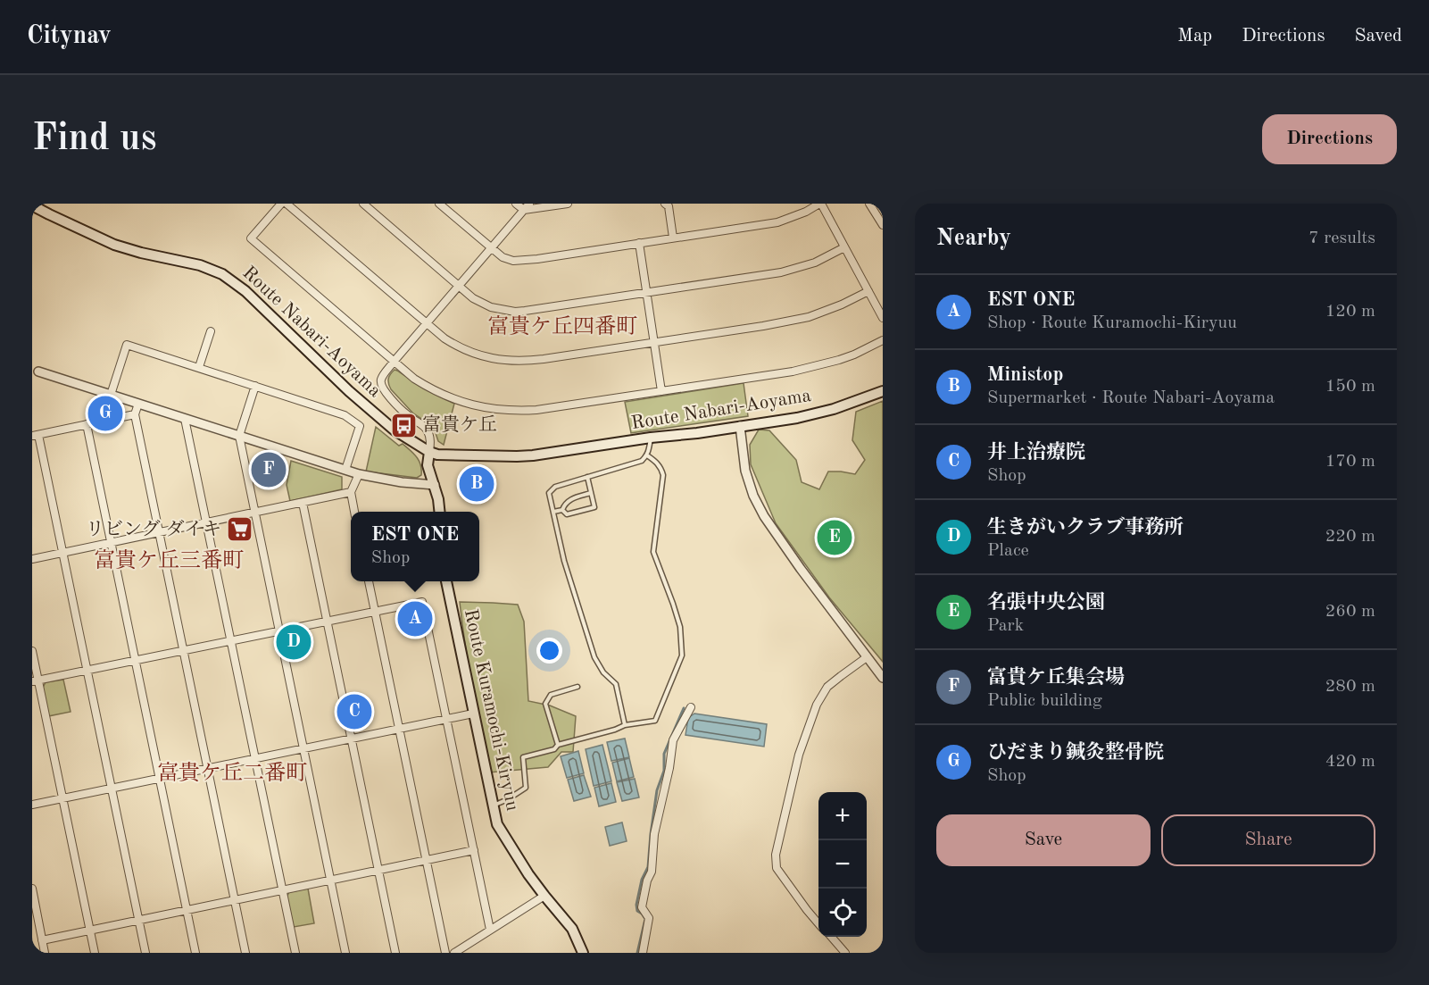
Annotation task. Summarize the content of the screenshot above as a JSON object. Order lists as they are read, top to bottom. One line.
{"streets":{"main road":["Route Nabari-Aoyama","Route Kuramochi-Kiryuu"]},"districts":["富貴ケ丘四番町","富貴ケ丘三番町","富貴ケ丘二番町"],"places":{"bus stop":["富貴ケ丘"],"supermarket":["リビング ダイキ"]},"page":{"header":"Citynav","nav":["Map","Directions","Saved"],"buttons":["Directions",["Save","Share"]],"title":"Find us","heading":["Nearby","7 results"],"list":[{"mark":"A","name":"EST ONE","note":"Shop · Route Kuramochi-Kiryuu","value":"120 m"},{"mark":"B","name":"Ministop","note":"Supermarket · Route Nabari-Aoyama","value":"150 m"},{"mark":"C","name":"井上治療院","note":"Shop","value":"170 m"},{"mark":"D","name":"生きがいクラブ事務所","note":"Place","value":"220 m"},{"mark":"E","name":"名張中央公園","note":"Park","value":"260 m"},{"mark":"F","name":"富貴ケ丘集会場","note":"Public building","value":"280 m"},{"mark":"G","name":"ひだまり鍼灸整骨院","note":"Shop","value":"420 m"}],"pins":["G","F","B","E","A","D","C"],"popup":["EST ONE","Shop"],"map_buttons":["+","−"]}}
